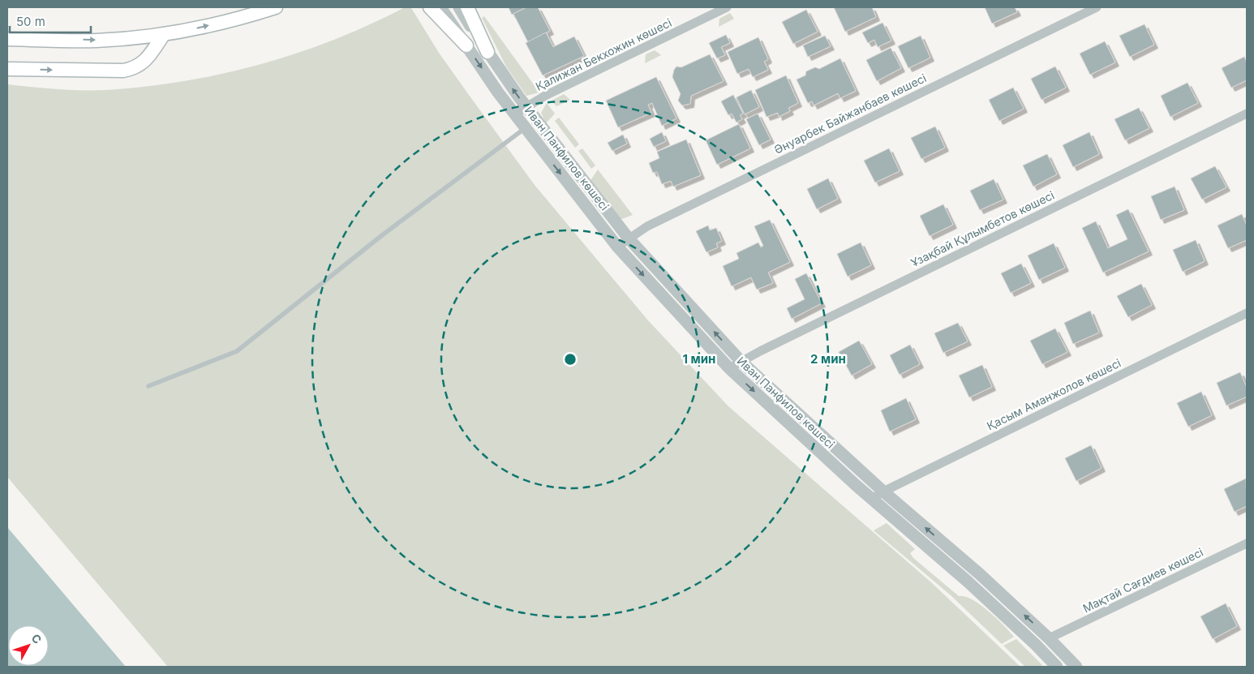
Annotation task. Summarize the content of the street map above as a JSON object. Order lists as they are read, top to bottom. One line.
{"streets":{"street":["Қалижан Бекхожин көшесі","Әнуарбек Байжанбаев көшесі","Иван Панфилов көшесі","Ұзақбай Құлымбетов көшесі","Қасым Аманжолов көшесі","Мақтай Сағдиев көшесі"]},"crossings":[["Қалижан Бекхожин көшесі","Иван Панфилов көшесі"],["Әнуарбек Байжанбаев көшесі","Иван Панфилов көшесі"],["Иван Панфилов көшесі","Ұзақбай Құлымбетов көшесі"],["Иван Панфилов көшесі","Қасым Аманжолов көшесі"],["Иван Панфилов көшесі","Мақтай Сағдиев көшесі"]],"scale_bar":"50 m","north":"top right","rings":["1 мин","2 мин"]}
